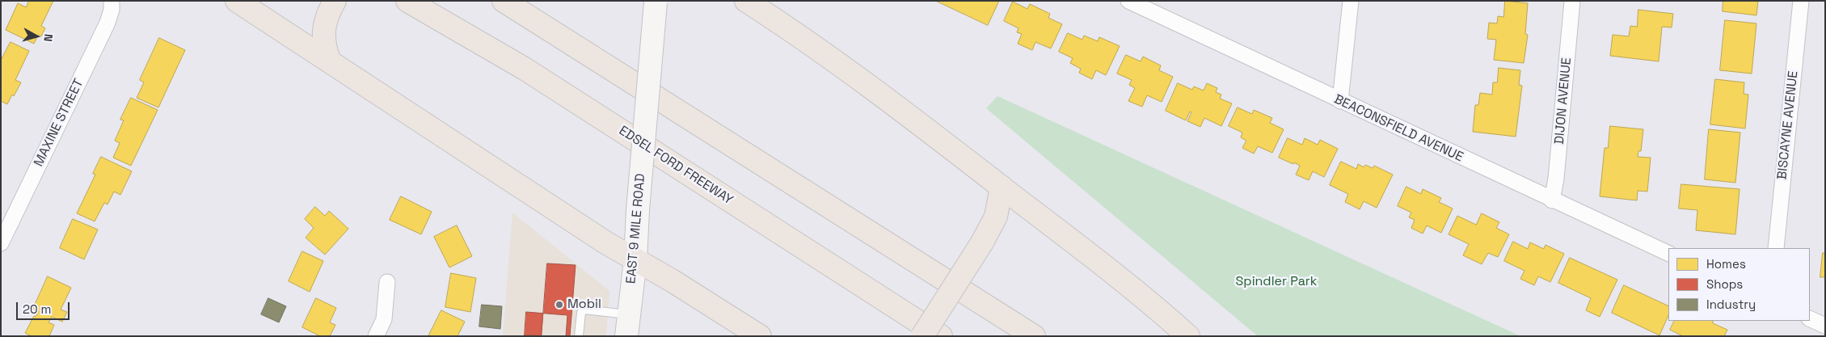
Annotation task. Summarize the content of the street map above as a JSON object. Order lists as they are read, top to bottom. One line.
{"streets":{"highway":["EDSEL FORD FREEWAY"],"main road":["EAST 9 MILE ROAD"],"street":["DIJON AVENUE","MAXINE STREET","BISCAYNE AVENUE","BEACONSFIELD AVENUE"]},"crossings":[["DIJON AVENUE","BEACONSFIELD AVENUE"]],"parks":["Spindler Park"],"places":["Mobil"],"legend":["Homes","Shops","Industry"],"scale_bar":"20 m","north":"right"}
